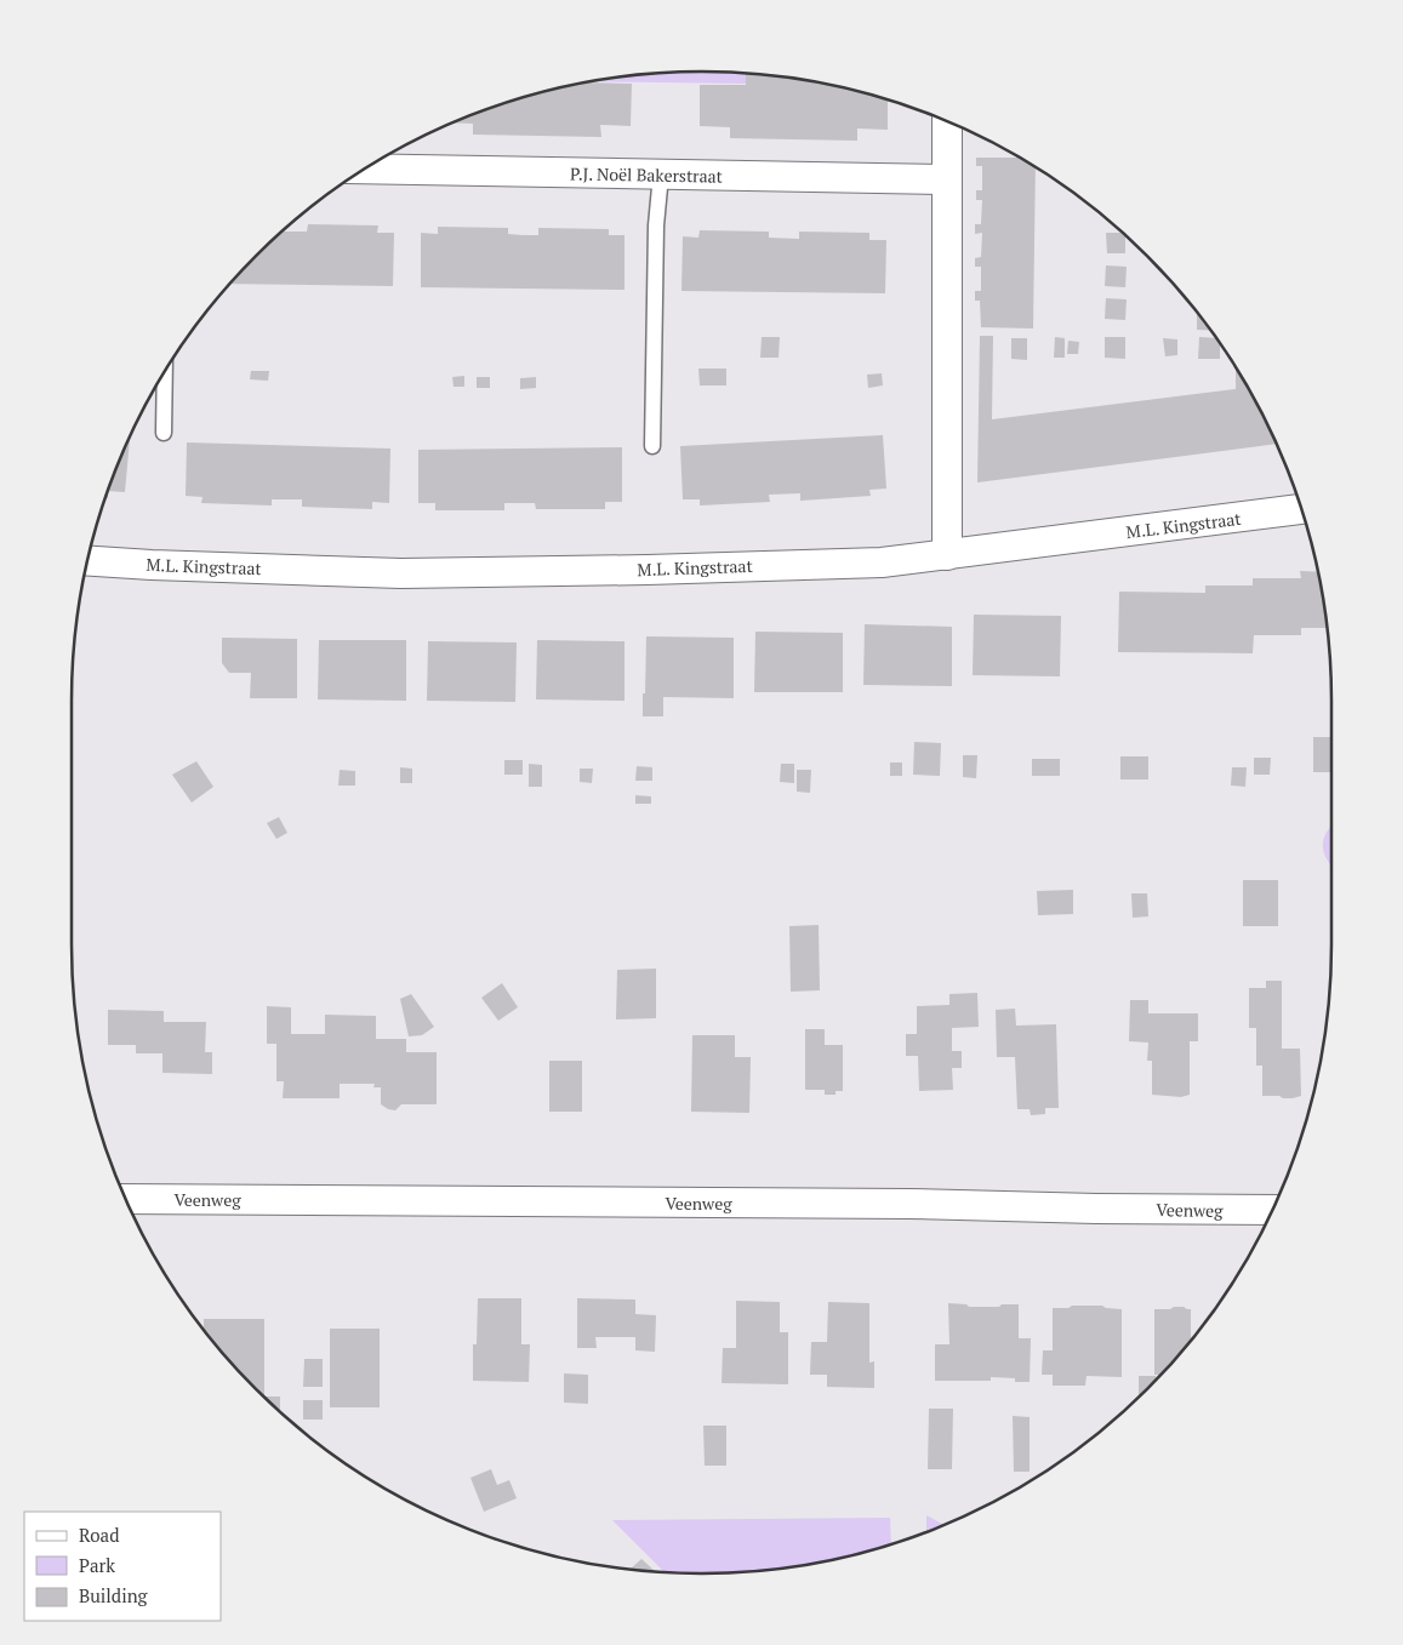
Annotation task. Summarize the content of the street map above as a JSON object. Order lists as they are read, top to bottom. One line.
{"streets":{"street":["P.J. Noël Bakerstraat","M.L. Kingstraat","Veenweg"]},"legend":["Road","Park","Building"]}
